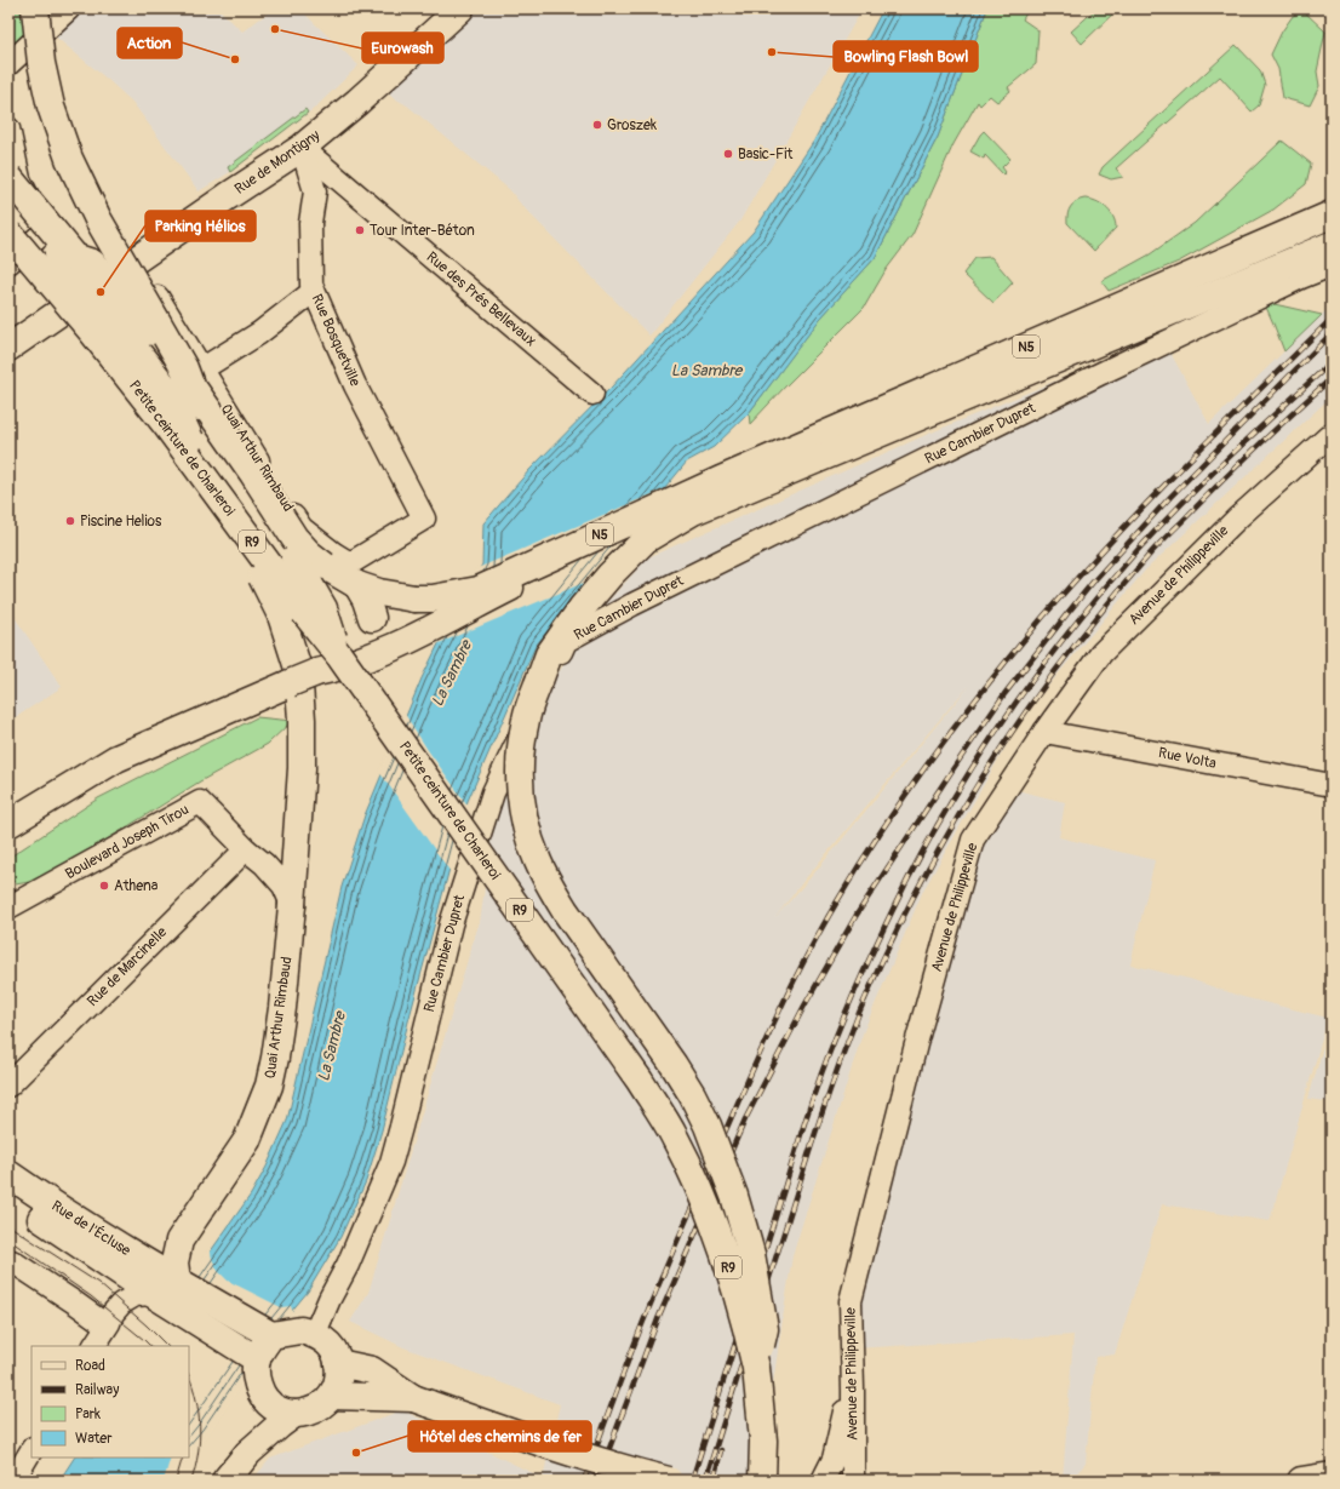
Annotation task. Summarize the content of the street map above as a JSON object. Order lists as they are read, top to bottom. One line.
{"streets":{"main road":["Rue de Montigny","N5","Petite ceinture de Charleroi","Quai Arthur Rimbaud","R9","Rue de l'Écluse"],"street":["Rue des Prés Bellevaux","Rue Bosquetville","Rue Cambier Dupret","Avenue de Philippeville","Rue Volta","Boulevard Joseph Tirou","Rue de Marcinelle"]},"crossings":[["Rue de Montigny","Rue des Prés Bellevaux"],["Rue de Montigny","Rue Bosquetville"],["Rue de Montigny","Quai Arthur Rimbaud"],["Rue des Prés Bellevaux","Rue Bosquetville"],["Rue Bosquetville","Quai Arthur Rimbaud"],["N5","Petite ceinture de Charleroi"],["Quai Arthur Rimbaud","Boulevard Joseph Tirou"],["Quai Arthur Rimbaud","Rue de l'Écluse"],["Avenue de Philippeville","Rue Volta"],["Boulevard Joseph Tirou","Rue de Marcinelle"]],"water":["La Sambre"],"places":["Eurowash","Bowling Flash Bowl","Action","Groszek","Basic-Fit","Tour Inter-Béton","Parking Hélios","Piscine Helios","Athena","Hôtel des chemins de fer"],"legend":["Road","Railway","Park","Water"]}
